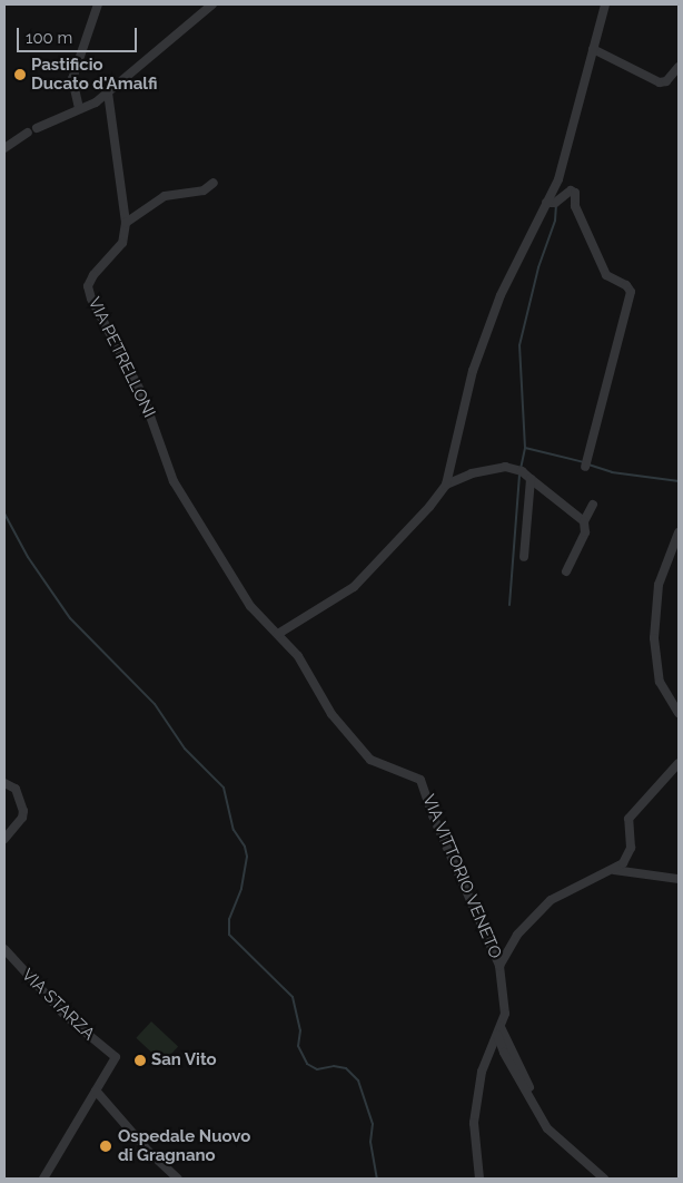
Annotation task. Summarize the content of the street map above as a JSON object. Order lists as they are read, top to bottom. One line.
{"streets":{"street":["VIA PETRELLONI","VIA VITTORIO VENETO","VIA STARZA"]},"crossings":[["VIA PETRELLONI","VIA VITTORIO VENETO"]],"places":["Pastificio Ducato d'Amalfi","San Vito","Ospedale Nuovo di Gragnano"],"scale_bar":"100 m"}
